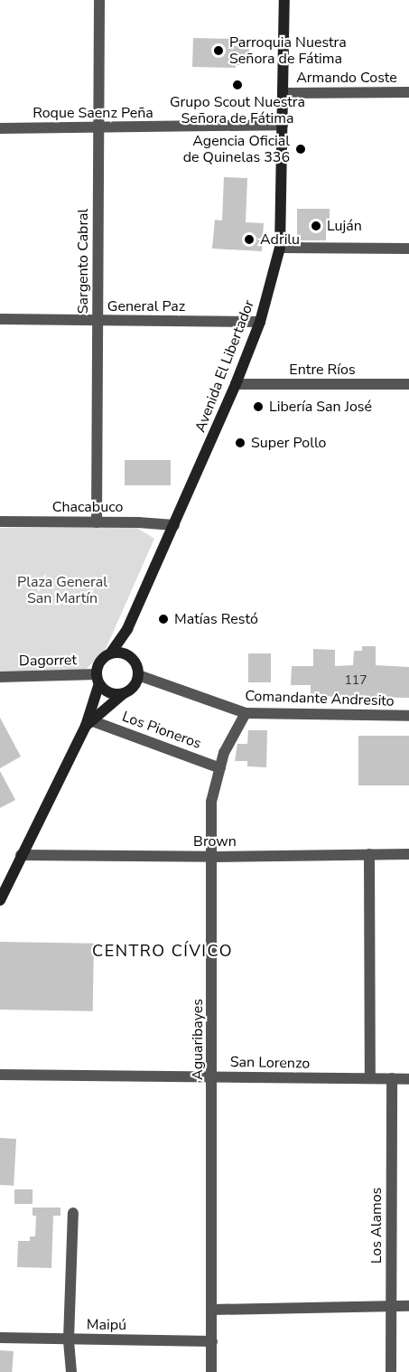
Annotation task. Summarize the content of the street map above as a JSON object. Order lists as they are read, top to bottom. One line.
{"streets":{"main road":["Avenida El Libertador"],"street":["Armando Coste","Roque Saenz Peña","Sargento Cabral","General Paz","Entre Ríos","Chacabuco","Dagorret","Comandante Andresito","Los Pioneros","Brown","Aguaribayes","San Lorenzo","Los Alamos","Maipú"]},"crossings":[["Armando Coste","Avenida El Libertador"],["Roque Saenz Peña","Sargento Cabral"],["Roque Saenz Peña","Avenida El Libertador"],["Sargento Cabral","General Paz"],["Sargento Cabral","Chacabuco"],["General Paz","Avenida El Libertador"],["Avenida El Libertador","Entre Ríos"],["Avenida El Libertador","Chacabuco"],["Avenida El Libertador","Dagorret"],["Avenida El Libertador","Comandante Andresito"],["Dagorret","Comandante Andresito"],["Comandante Andresito","Aguaribayes"],["Los Pioneros","Aguaribayes"],["Brown","Aguaribayes"],["Aguaribayes","San Lorenzo"],["Aguaribayes","Maipú"],["San Lorenzo","Los Alamos"]],"districts":["CENTRO CÍVICO"],"parks":["Plaza General San Martín"],"places":["Parroquia Nuestra Señora de Fátima","Grupo Scout Nuestra Señora de Fátima","Agencia Oficial de Quinelas 336","Luján","Adrilu","Libería San José","Super Pollo","Matías Restó"],"house_numbers":["117"]}
